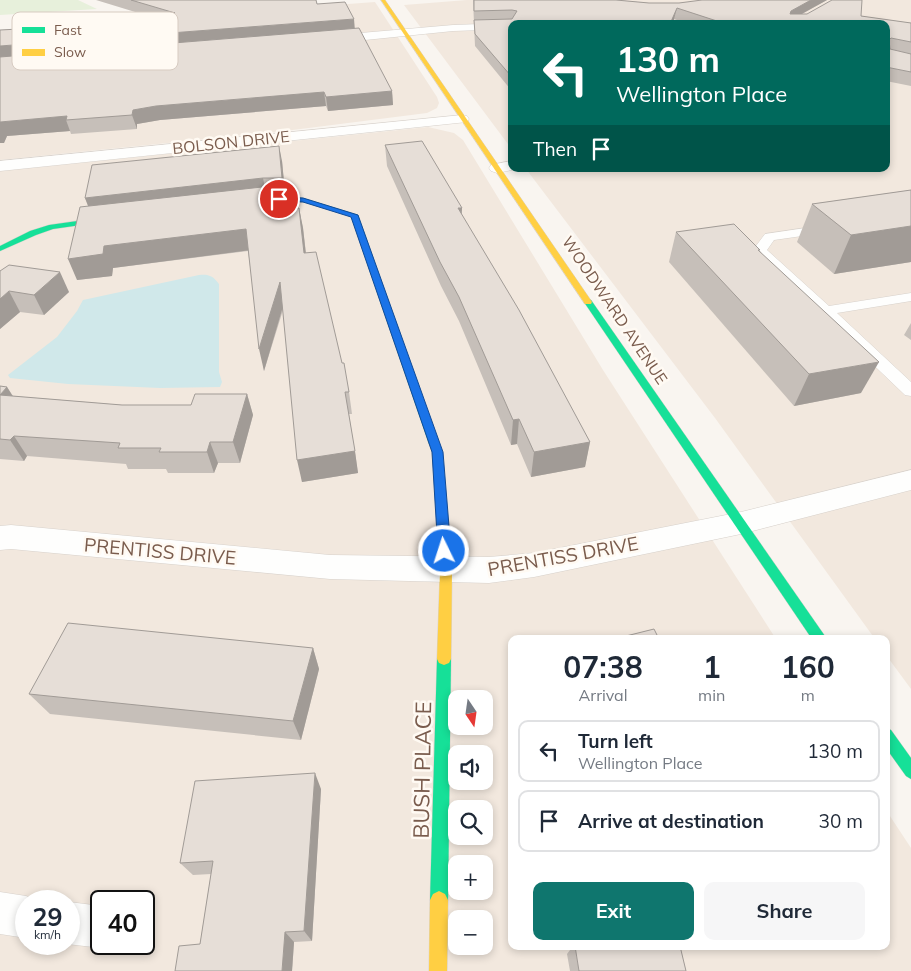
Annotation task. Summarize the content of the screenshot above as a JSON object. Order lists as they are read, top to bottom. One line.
{"streets":{"main road":["WOODWARD AVENUE","BUSH PLACE"],"street":["BOLSON DRIVE","PRENTISS DRIVE"]},"crossings":[["BOLSON DRIVE","WOODWARD AVENUE"],["WOODWARD AVENUE","PRENTISS DRIVE"],["PRENTISS DRIVE","BUSH PLACE"]],"legend":["Fast","Slow"],"north":"bottom","page":{"turn":["130 m","Wellington Place"],"then":"Then","eta":["07:38","Arrival","1","min","160","m"],"map_buttons":["+","−"],"list":[{"name":"Turn left","note":"Wellington Place","value":"130 m"},{"name":"Arrive at destination","value":"30 m"}],"buttons":["Exit","Share"],"speed":"29 km/h","limit":"40"}}
